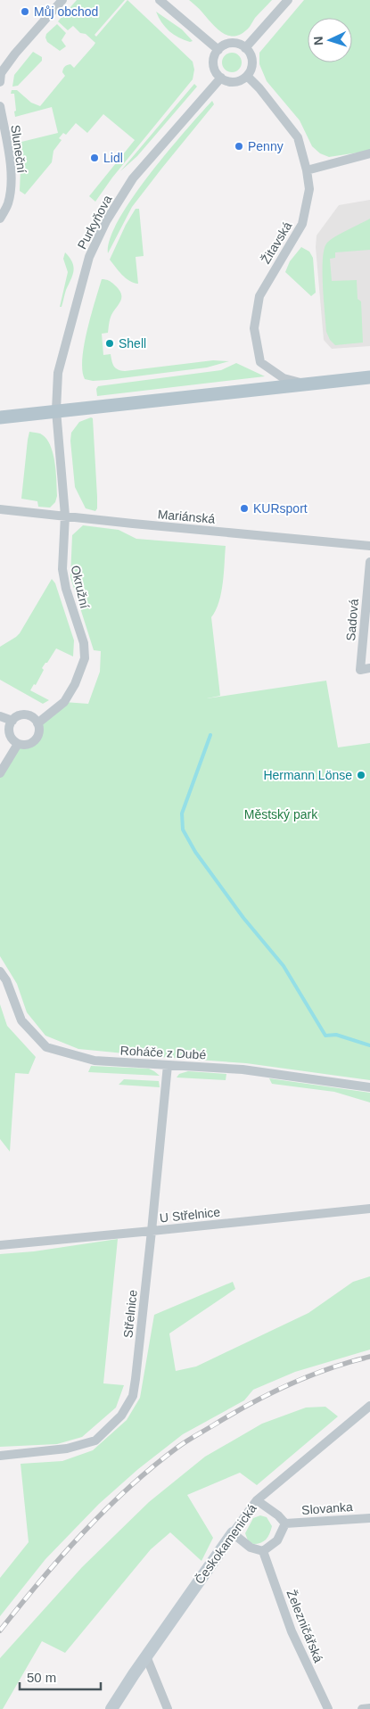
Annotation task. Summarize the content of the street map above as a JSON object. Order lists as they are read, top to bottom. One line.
{"streets":{"street":["Sluneční","Purkyňova","Žitavská","Mariánská","Okružní","Sadová","Roháče z Dubé","U Střelnice","Střelnice","Slovanka","Českokamenická","Železničářská"]},"crossings":[["Purkyňova","Žitavská"],["Purkyňova","Okružní"],["Mariánská","Okružní"],["Roháče z Dubé","U Střelnice"],["U Střelnice","Střelnice"]],"parks":["Městský park"],"places":["Můj obchod","Penny","Lidl","Shell","KURsport","Hermann Lönse"],"scale_bar":"50 m","north":"left"}
